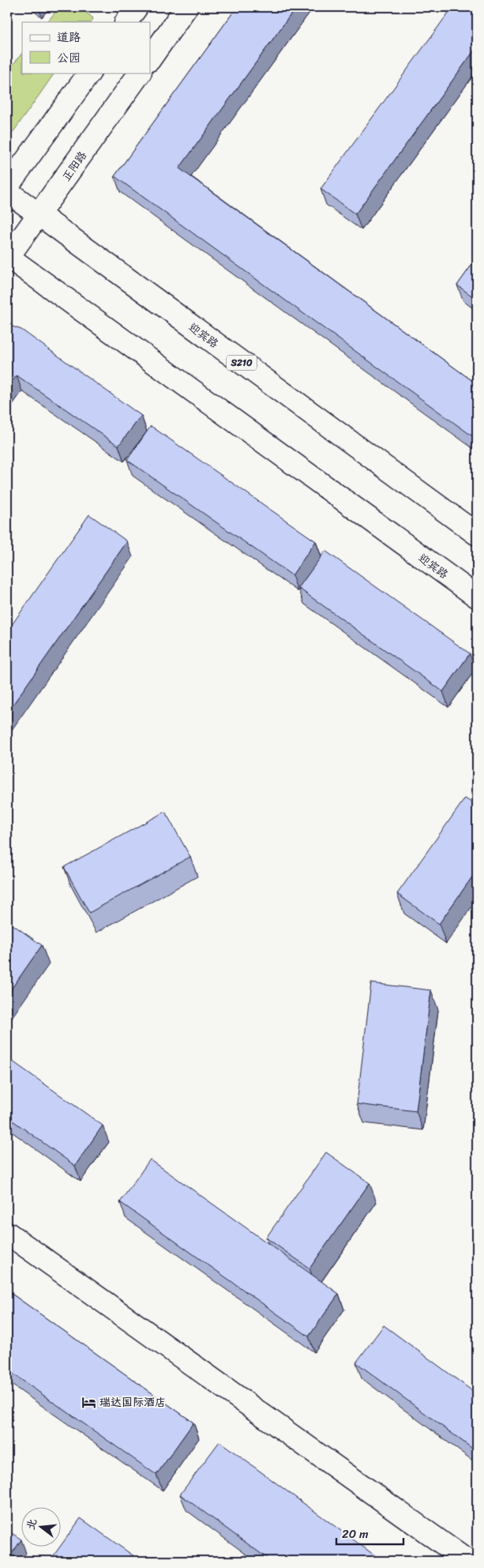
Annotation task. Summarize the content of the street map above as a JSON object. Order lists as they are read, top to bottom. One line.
{"streets":{"main road":["正阳路","迎宾路","S210"]},"crossings":[["正阳路","迎宾路"]],"places":{"hotel":["瑞达国际酒店"]},"legend":["道路","公园"],"scale_bar":"20 m","north":"left"}
